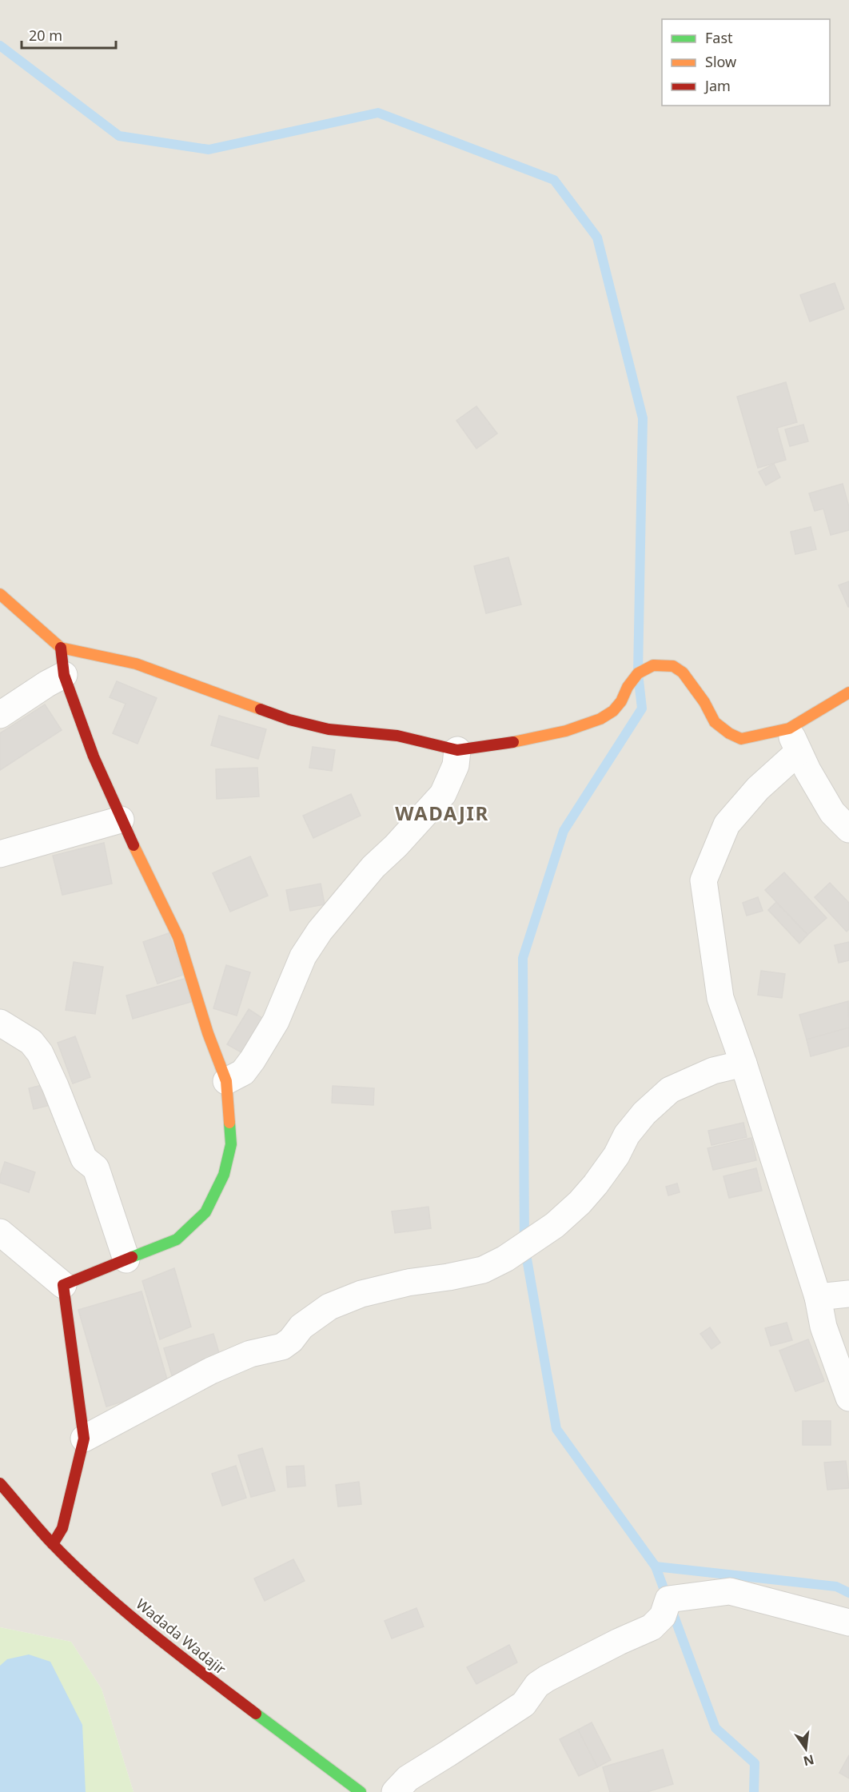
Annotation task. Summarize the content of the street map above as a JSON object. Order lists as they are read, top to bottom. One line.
{"streets":{"street":["Wadada Wadajir"]},"districts":["WADAJIR"],"legend":["Fast","Slow","Jam"],"scale_bar":"20 m","north":"bottom"}
